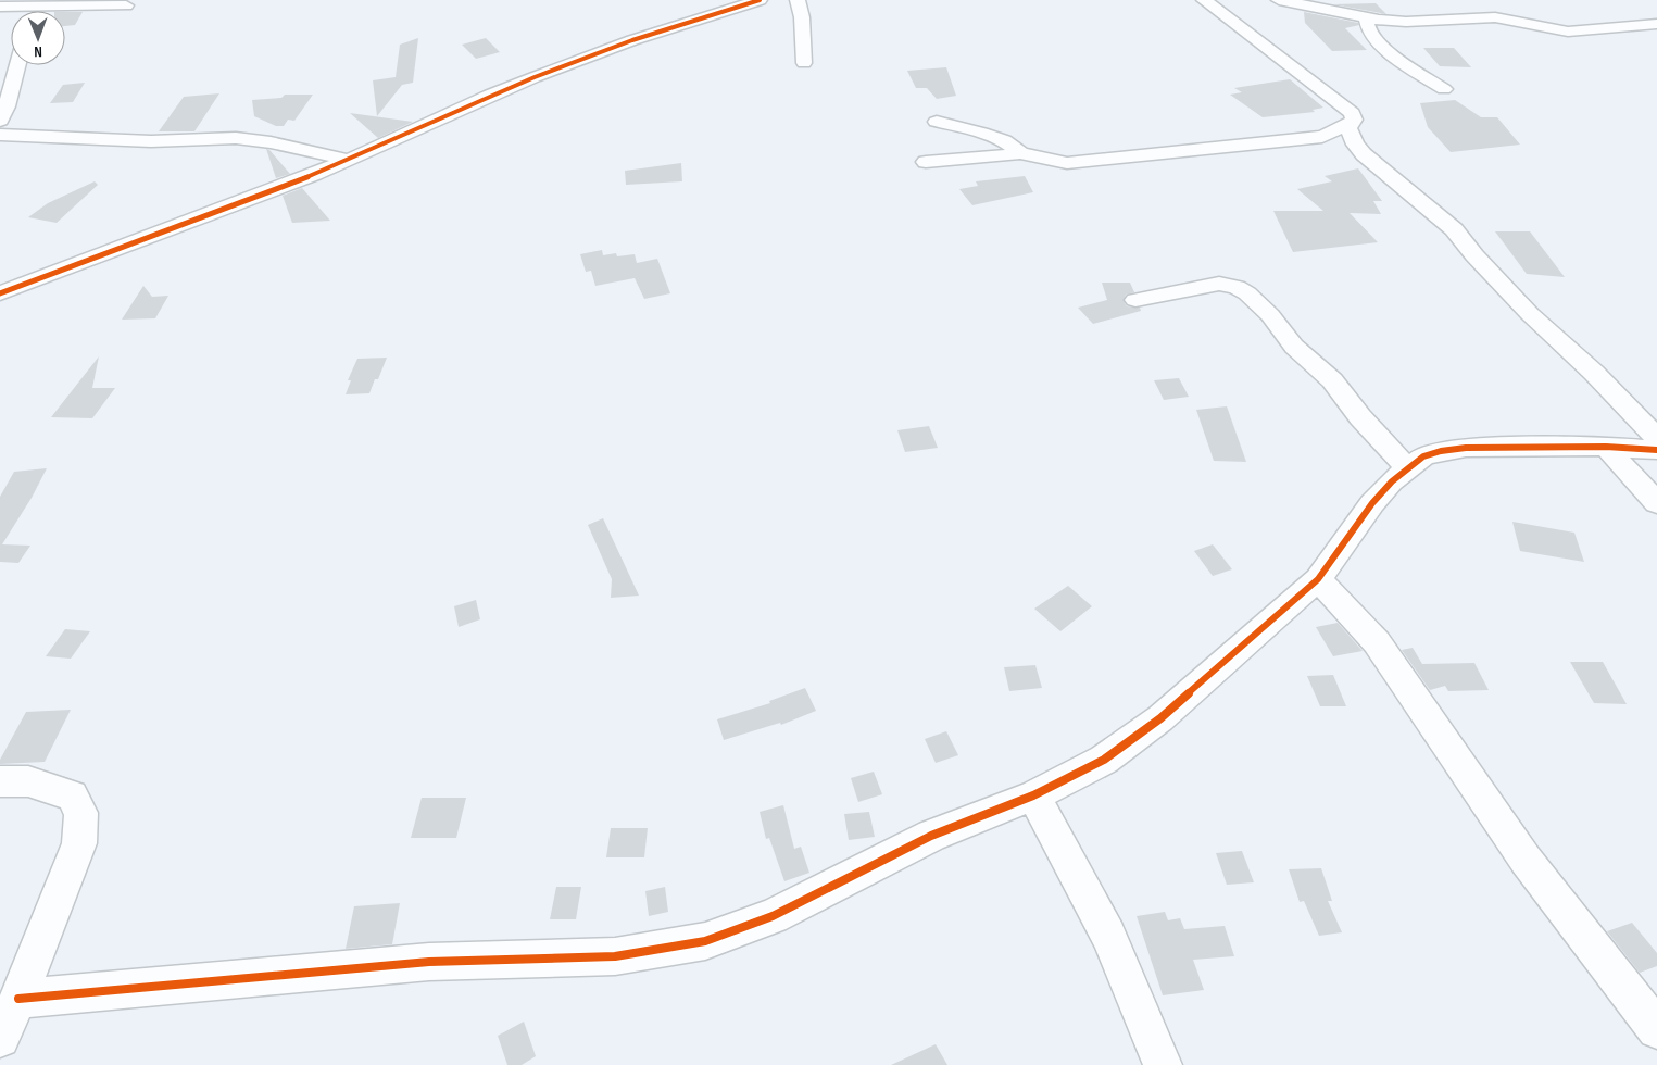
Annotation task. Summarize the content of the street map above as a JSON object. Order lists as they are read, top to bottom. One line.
{"north":"bottom"}
